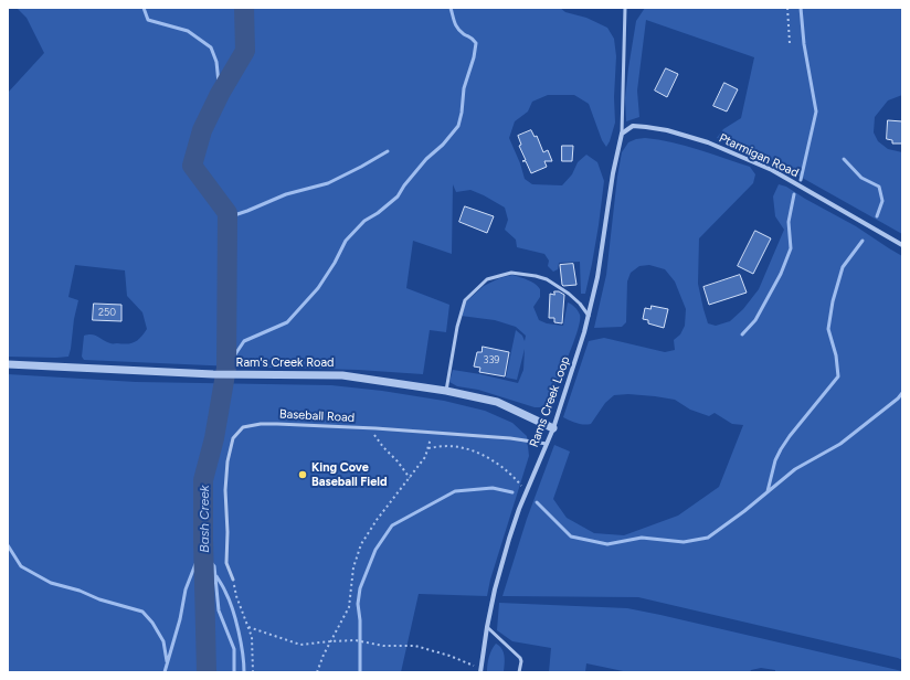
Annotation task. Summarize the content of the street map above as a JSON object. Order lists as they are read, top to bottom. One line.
{"streets":{"street":["Ptarmigan Road","Ram's Creek Road","Rams Creek Loop"],"lane":["Baseball Road"]},"crossings":[["Ptarmigan Road","Rams Creek Loop"],["Ram's Creek Road","Rams Creek Loop"],["Rams Creek Loop","Baseball Road"]],"water":["Bash Creek"],"places":["King Cove Baseball Field"],"house_numbers":["250","339"]}
